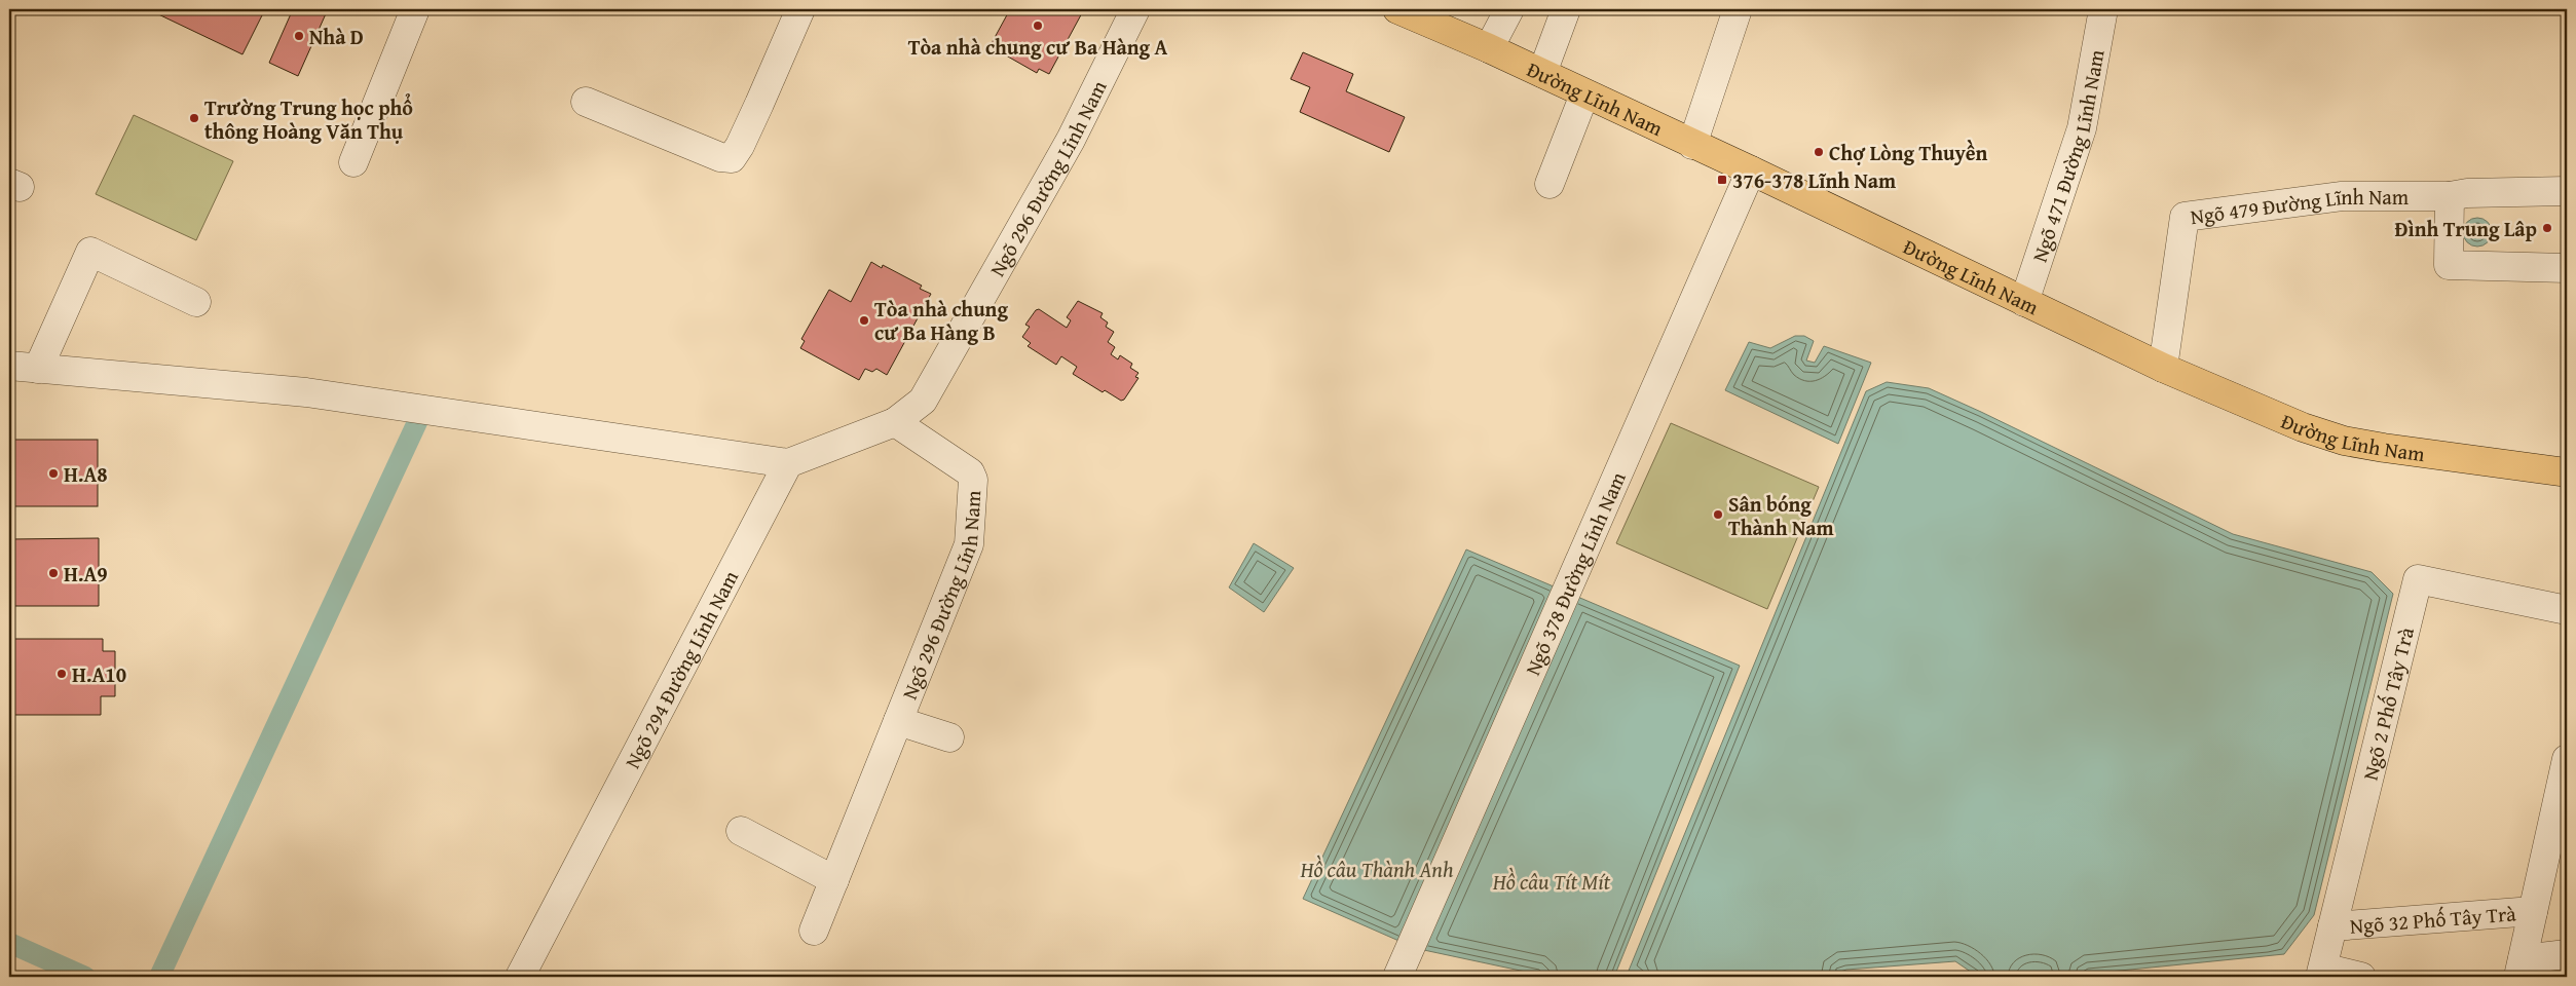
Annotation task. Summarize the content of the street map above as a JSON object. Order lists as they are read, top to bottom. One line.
{"streets":{"main road":["Đường Lĩnh Nam"],"street":["Ngõ 471 Đường Lĩnh Nam","Ngõ 296 Đường Lĩnh Nam","Ngõ 479 Đường Lĩnh Nam","Ngõ 378 Đường Lĩnh Nam","Ngõ 294 Đường Lĩnh Nam","Ngõ 2 Phố Tây Trà","Ngõ 32 Phố Tây Trà"]},"crossings":[["Đường Lĩnh Nam","Ngõ 471 Đường Lĩnh Nam"],["Đường Lĩnh Nam","Ngõ 479 Đường Lĩnh Nam"],["Đường Lĩnh Nam","Ngõ 378 Đường Lĩnh Nam"],["Ngõ 2 Phố Tây Trà","Ngõ 32 Phố Tây Trà"]],"water":["Hồ câu Thành Anh","Hồ câu Tít Mít"],"places":{"other":["Tòa nhà chung cư Ba Hàng A","Nhà D","Trường Trung học phổ thông Hoàng Văn Thụ","Chợ Lòng Thuyền","Đình Trung Lâp","Tòa nhà chung cư Ba Hàng B","H.A8","Sân bóng Thành Nam","H.A9","H.A10"],"transit":["376-378 Lĩnh Nam"]}}
